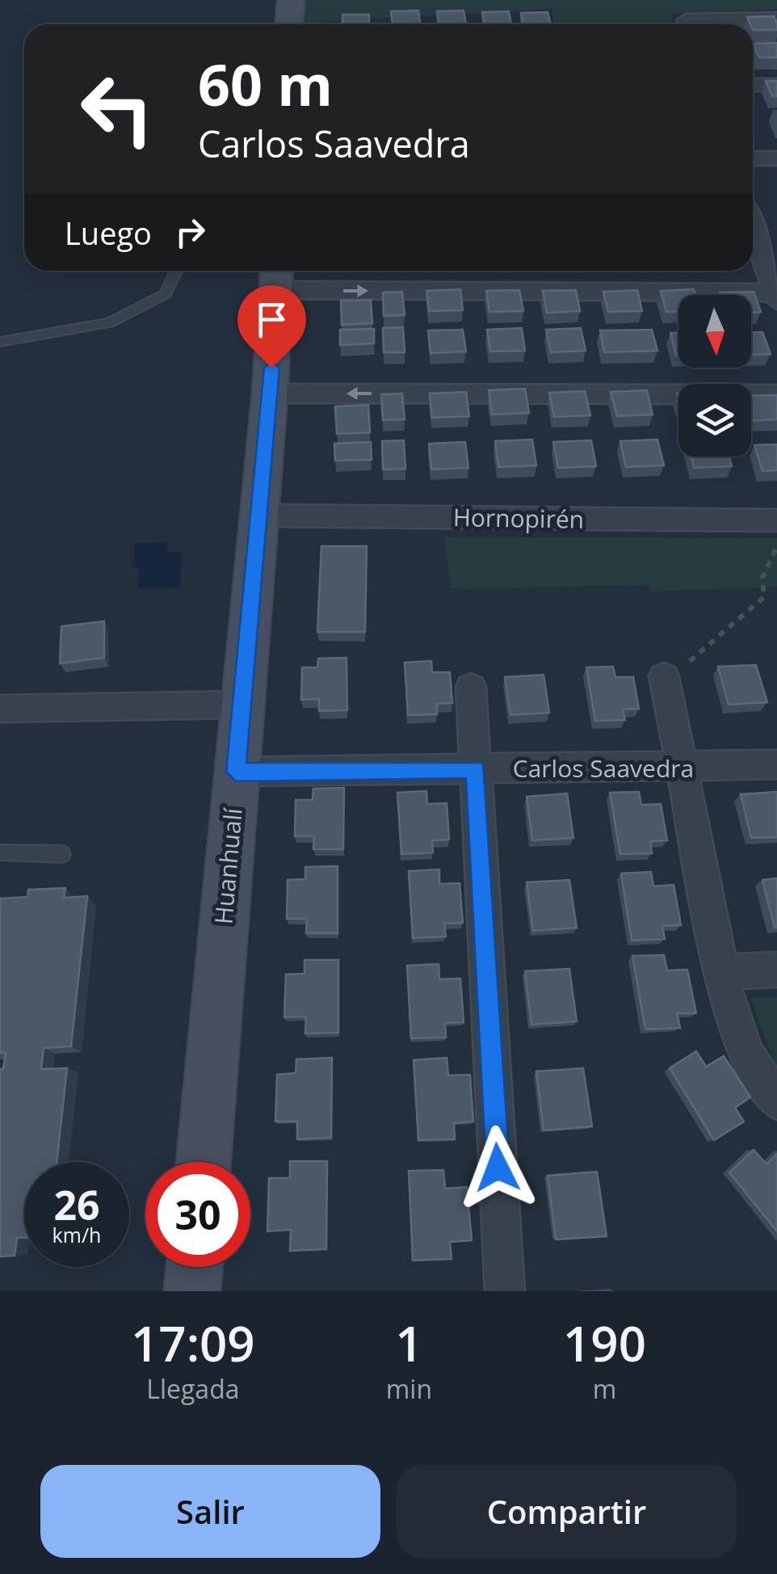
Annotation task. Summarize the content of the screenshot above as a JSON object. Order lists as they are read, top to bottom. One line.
{"streets":{"street":["Hornopirén","Carlos Saavedra","Huanhualí"]},"crossings":[["Hornopirén","Huanhualí"],["Carlos Saavedra","Huanhualí"]],"north":"bottom","page":{"turn":["60 m","Carlos Saavedra"],"then":"Luego","speed":"26 km/h","limit":"30","eta":["17:09","Llegada","1","min","190","m"],"buttons":["Salir","Compartir"]}}
